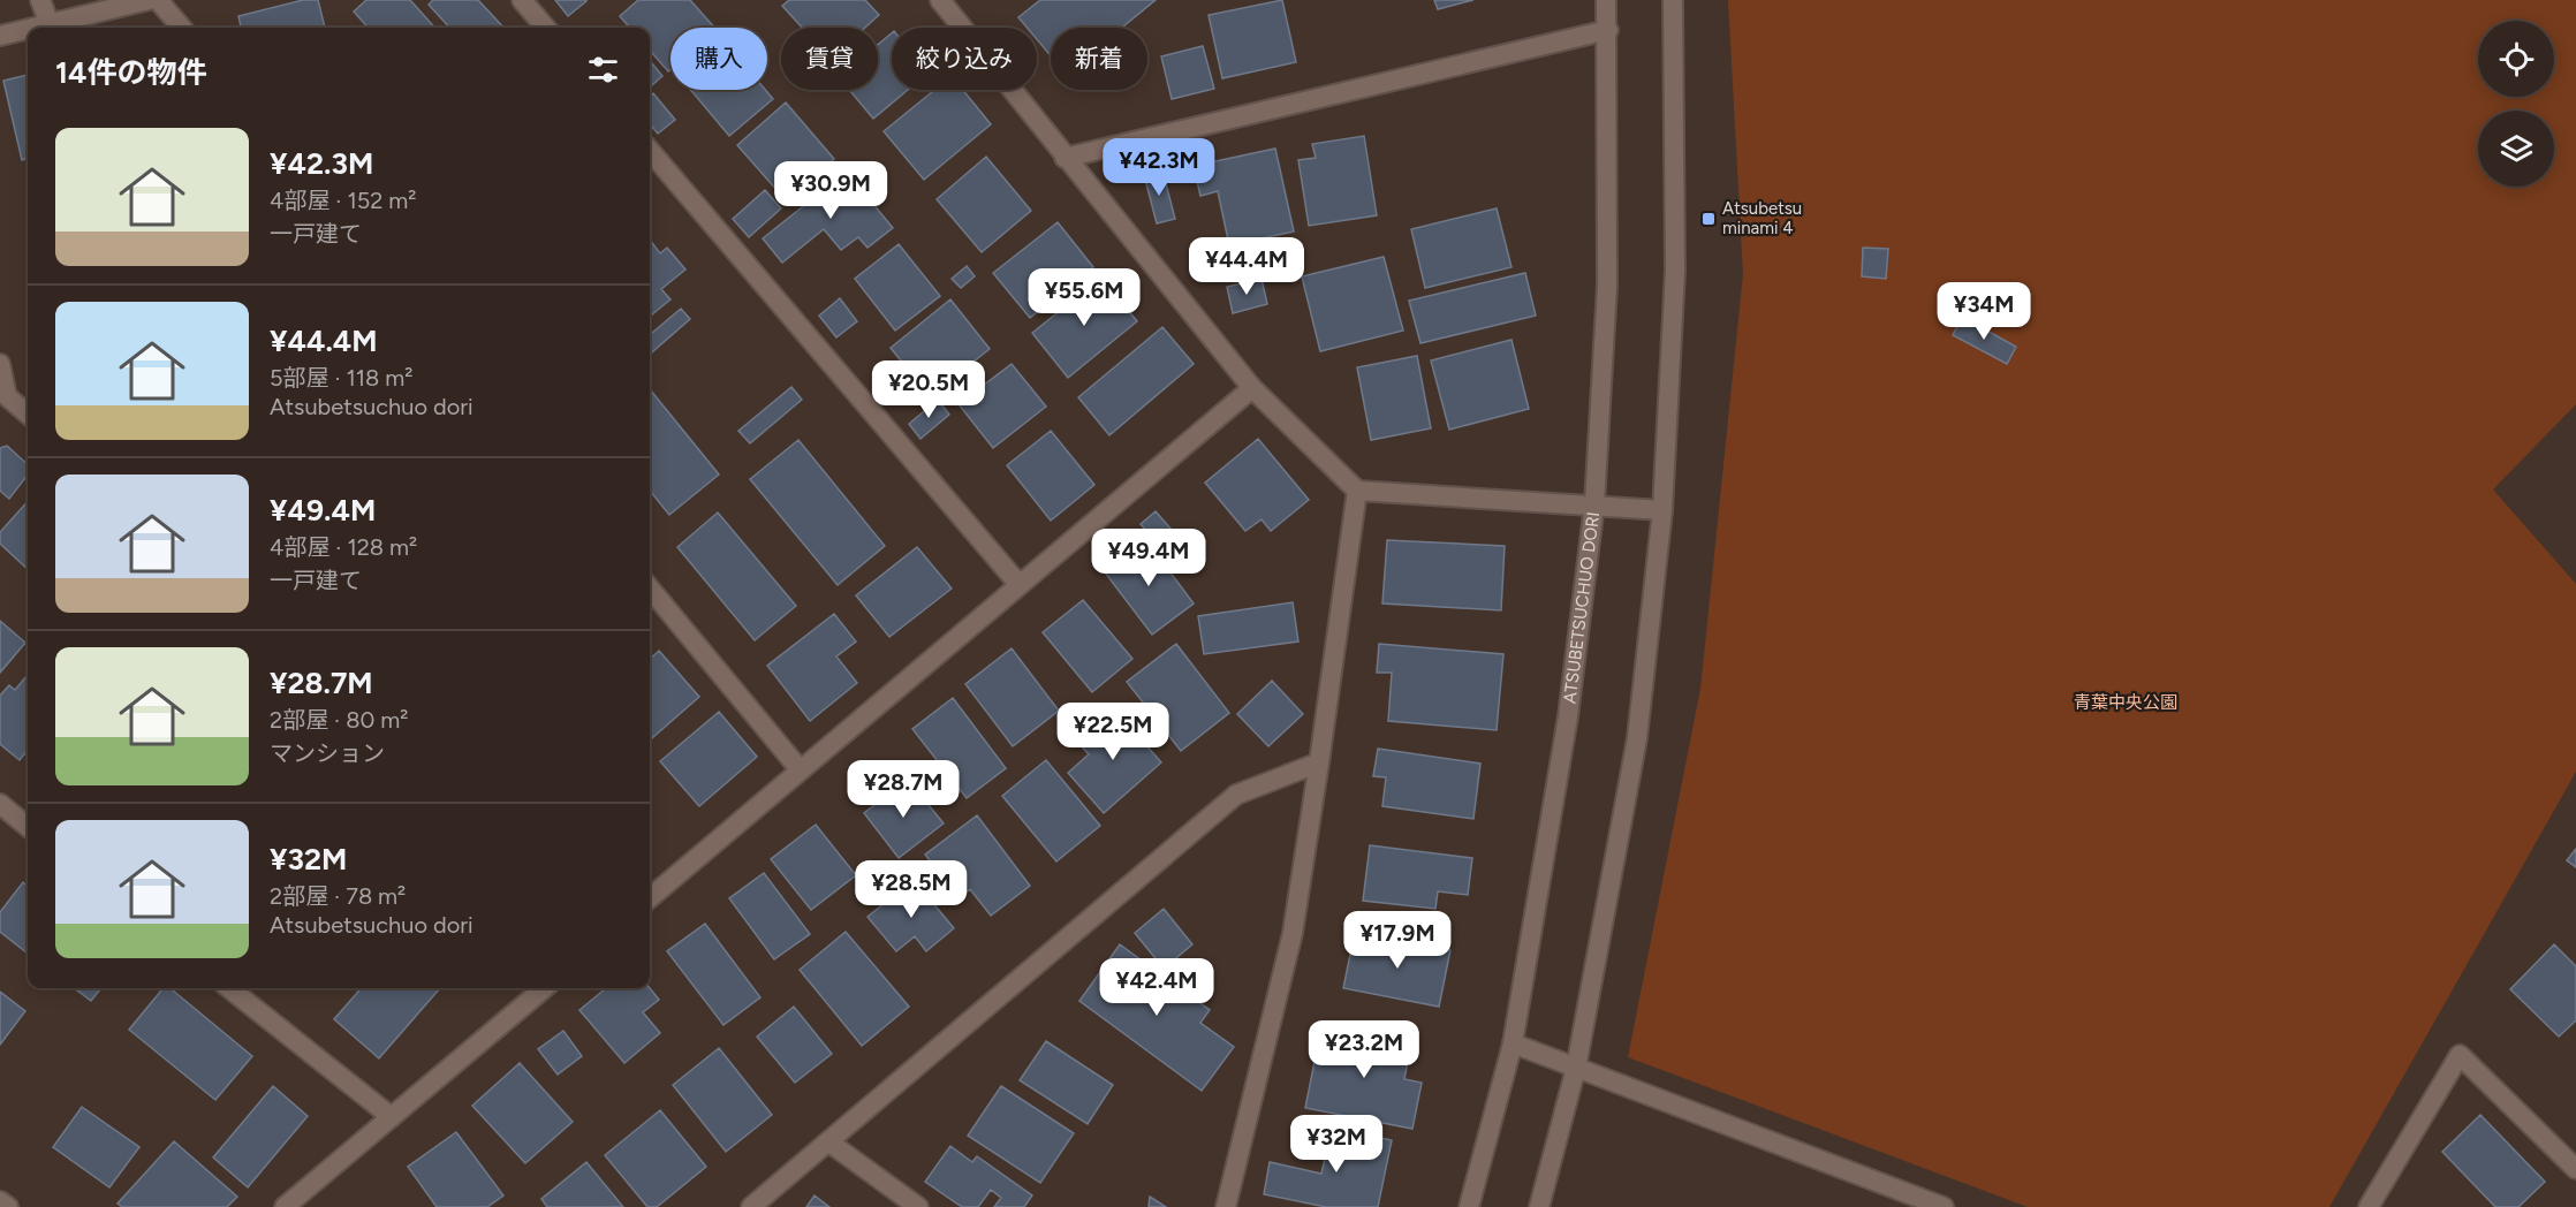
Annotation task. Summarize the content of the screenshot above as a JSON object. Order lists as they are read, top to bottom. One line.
{"streets":{"street":["ATSUBETSUCHUO DORI"]},"parks":["青葉中央公園"],"places":{"transit":["Atsubetsu minami 4"]},"page":{"chip":["購入","賃貸","絞り込み","新着"],"heading":"14件の物件","list":[{"name":"¥42.3M","note":"4部屋 · 152 m² · 一戸建て"},{"name":"¥44.4M","note":"5部屋 · 118 m² · Atsubetsuchuo dori"},{"name":"¥49.4M","note":"4部屋 · 128 m² · 一戸建て"},{"name":"¥28.7M","note":"2部屋 · 80 m² · マンション"},{"name":"¥32M","note":"2部屋 · 78 m² · Atsubetsuchuo dori"}],"price":["¥42.3M","¥30.9M","¥44.4M","¥55.6M","¥34M","¥20.5M","¥49.4M","¥22.5M","¥28.7M","¥28.5M","¥17.9M","¥42.4M","¥23.2M","¥32M"]}}
